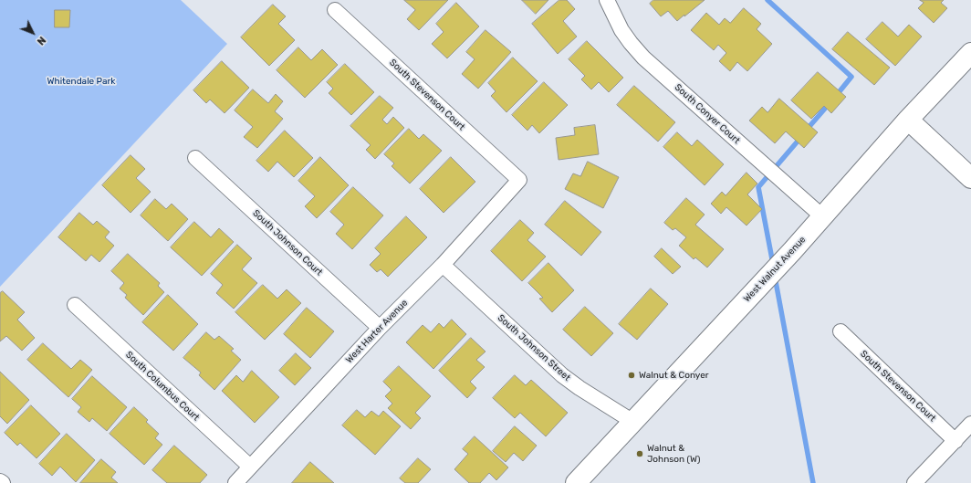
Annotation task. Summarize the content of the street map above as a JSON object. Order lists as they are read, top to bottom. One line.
{"streets":{"main road":["West Walnut Avenue"],"street":["South Stevenson Court","South Conyer Court","South Johnson Court","West Harter Avenue","South Johnson Street","South Columbus Court"]},"crossings":[["South Stevenson Court","West Harter Avenue"],["South Conyer Court","West Walnut Avenue"],["South Johnson Court","West Harter Avenue"],["West Walnut Avenue","South Johnson Street"],["West Harter Avenue","South Johnson Street"],["West Harter Avenue","South Columbus Court"]],"parks":["Whitendale Park"],"places":["Walnut & Conyer","Walnut & Johnson (W)"],"north":"bottom right"}
